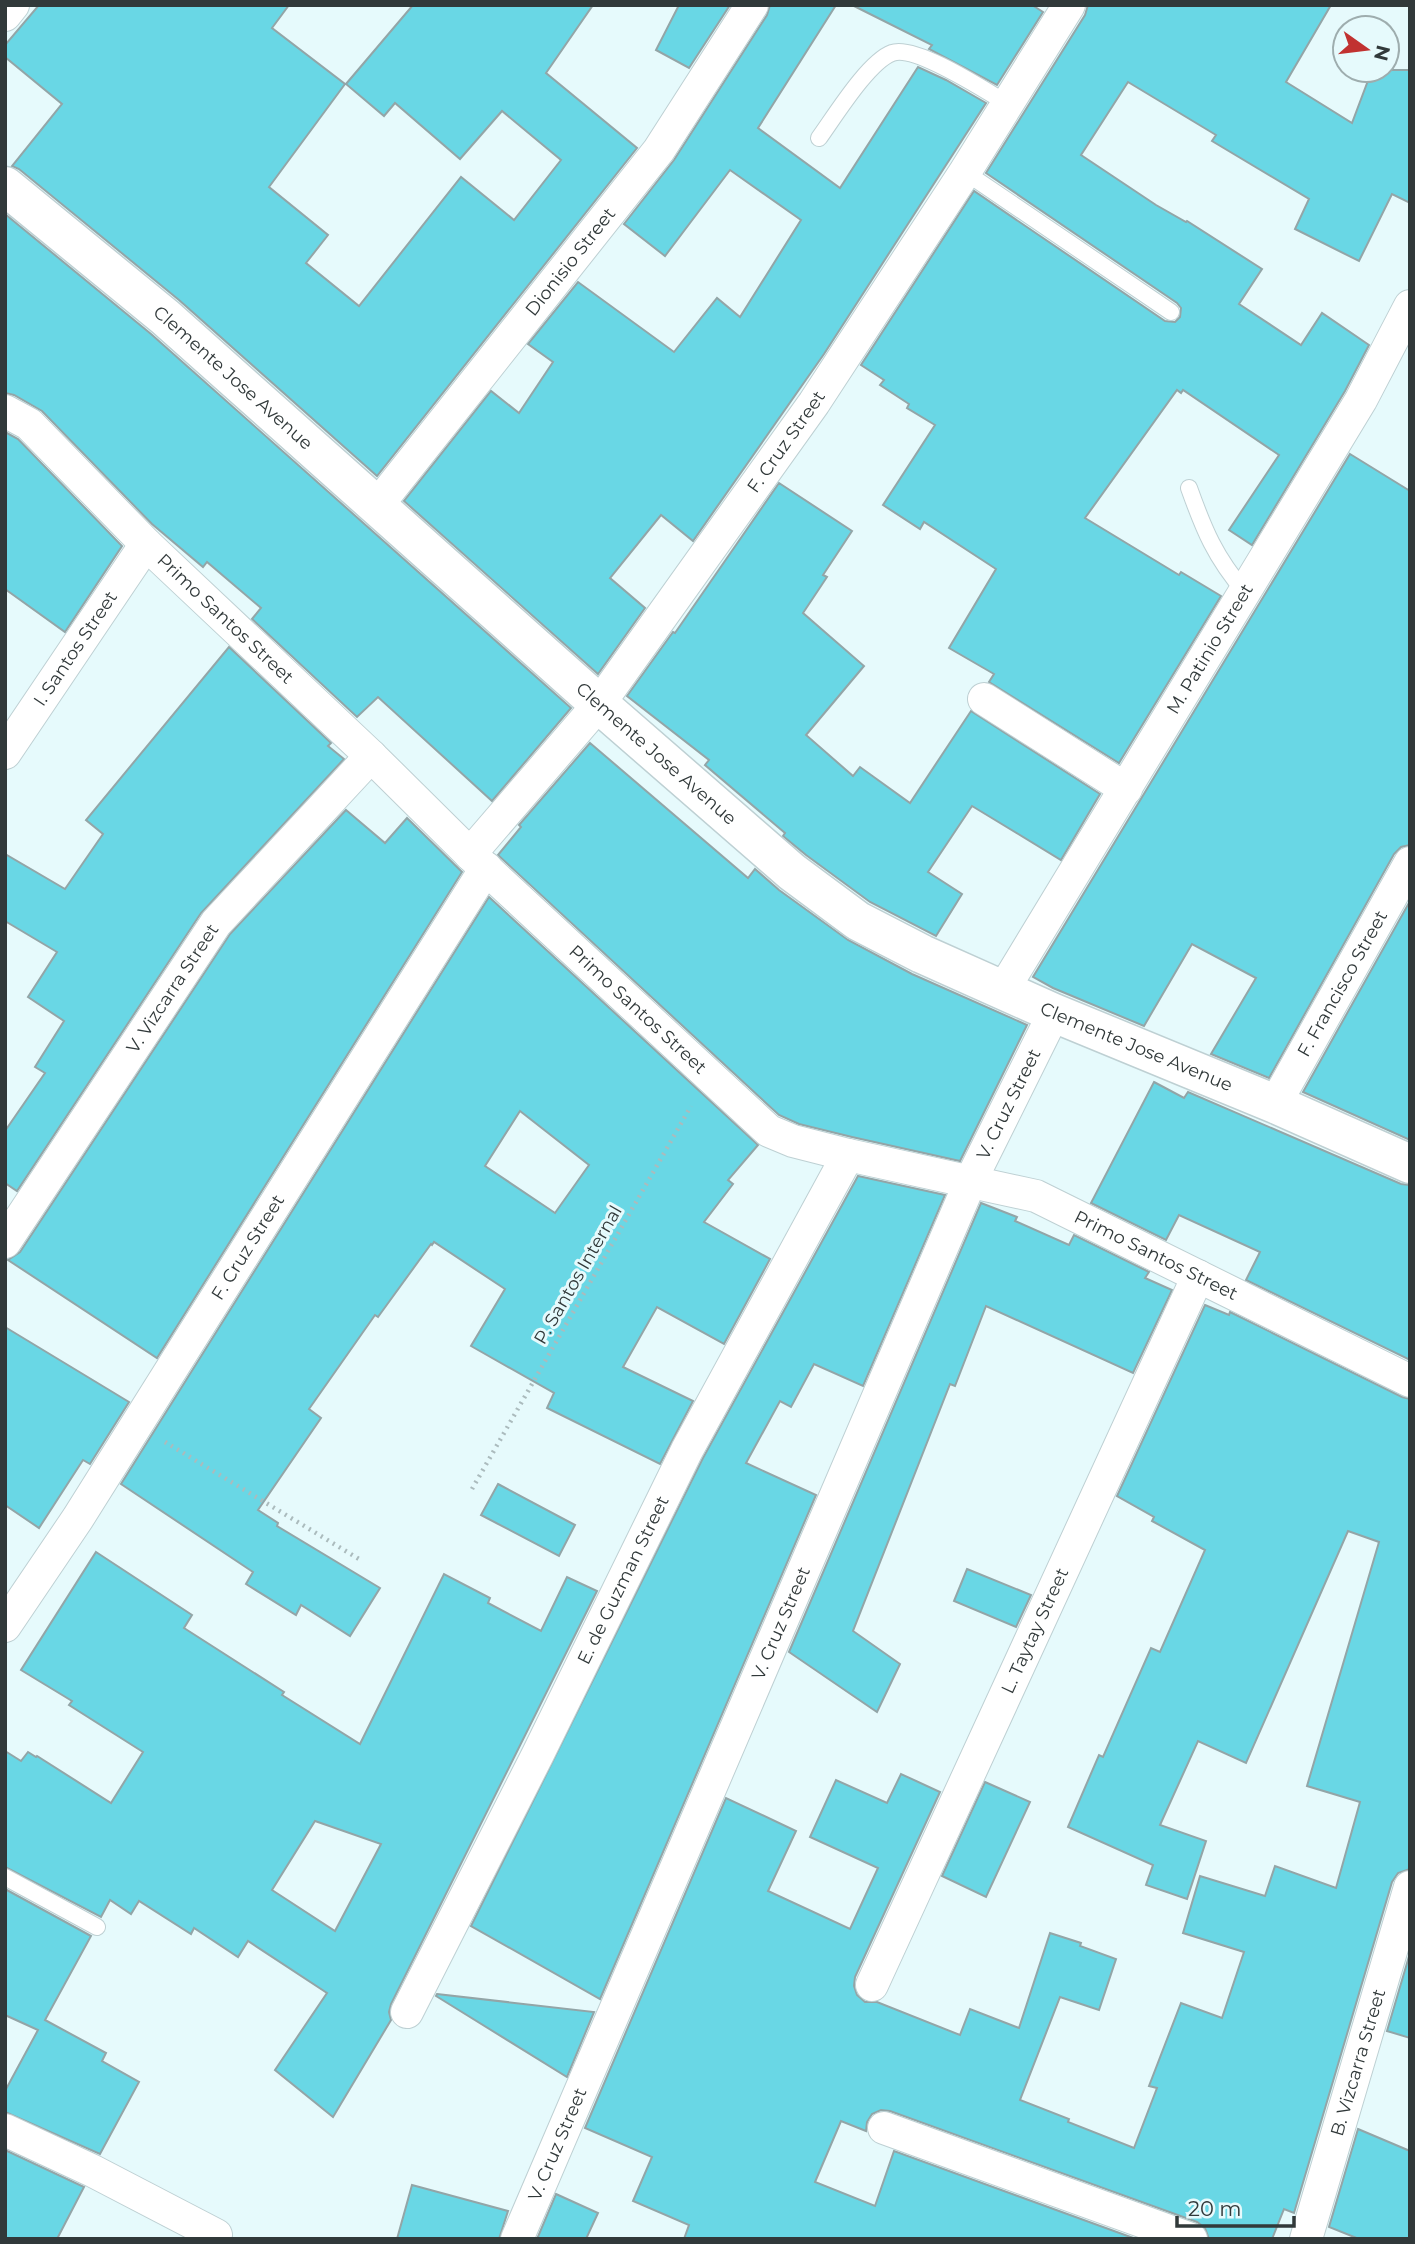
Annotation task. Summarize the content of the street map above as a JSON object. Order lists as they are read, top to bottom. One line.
{"streets":{"street":["Dionisio Street","Clemente Jose Avenue","F. Cruz Street","Primo Santos Street","I. Santos Street","M. Patinio Street","F. Francisco Street","V. Vizcarra Street","V. Cruz Street","E. de Guzman Street","L. Taytay Street","B. Vizcarra Street"],"path":["P. Santos Internal"]},"crossings":[["Dionisio Street","Clemente Jose Avenue"],["Clemente Jose Avenue","F. Cruz Street"],["Clemente Jose Avenue","M. Patinio Street"],["Clemente Jose Avenue","F. Francisco Street"],["Clemente Jose Avenue","V. Cruz Street"],["F. Cruz Street","Primo Santos Street"],["Primo Santos Street","I. Santos Street"],["Primo Santos Street","V. Vizcarra Street"],["Primo Santos Street","V. Cruz Street"],["Primo Santos Street","P. Santos Internal"],["Primo Santos Street","E. de Guzman Street"],["Primo Santos Street","L. Taytay Street"]],"scale_bar":"20 m","north":"right"}
